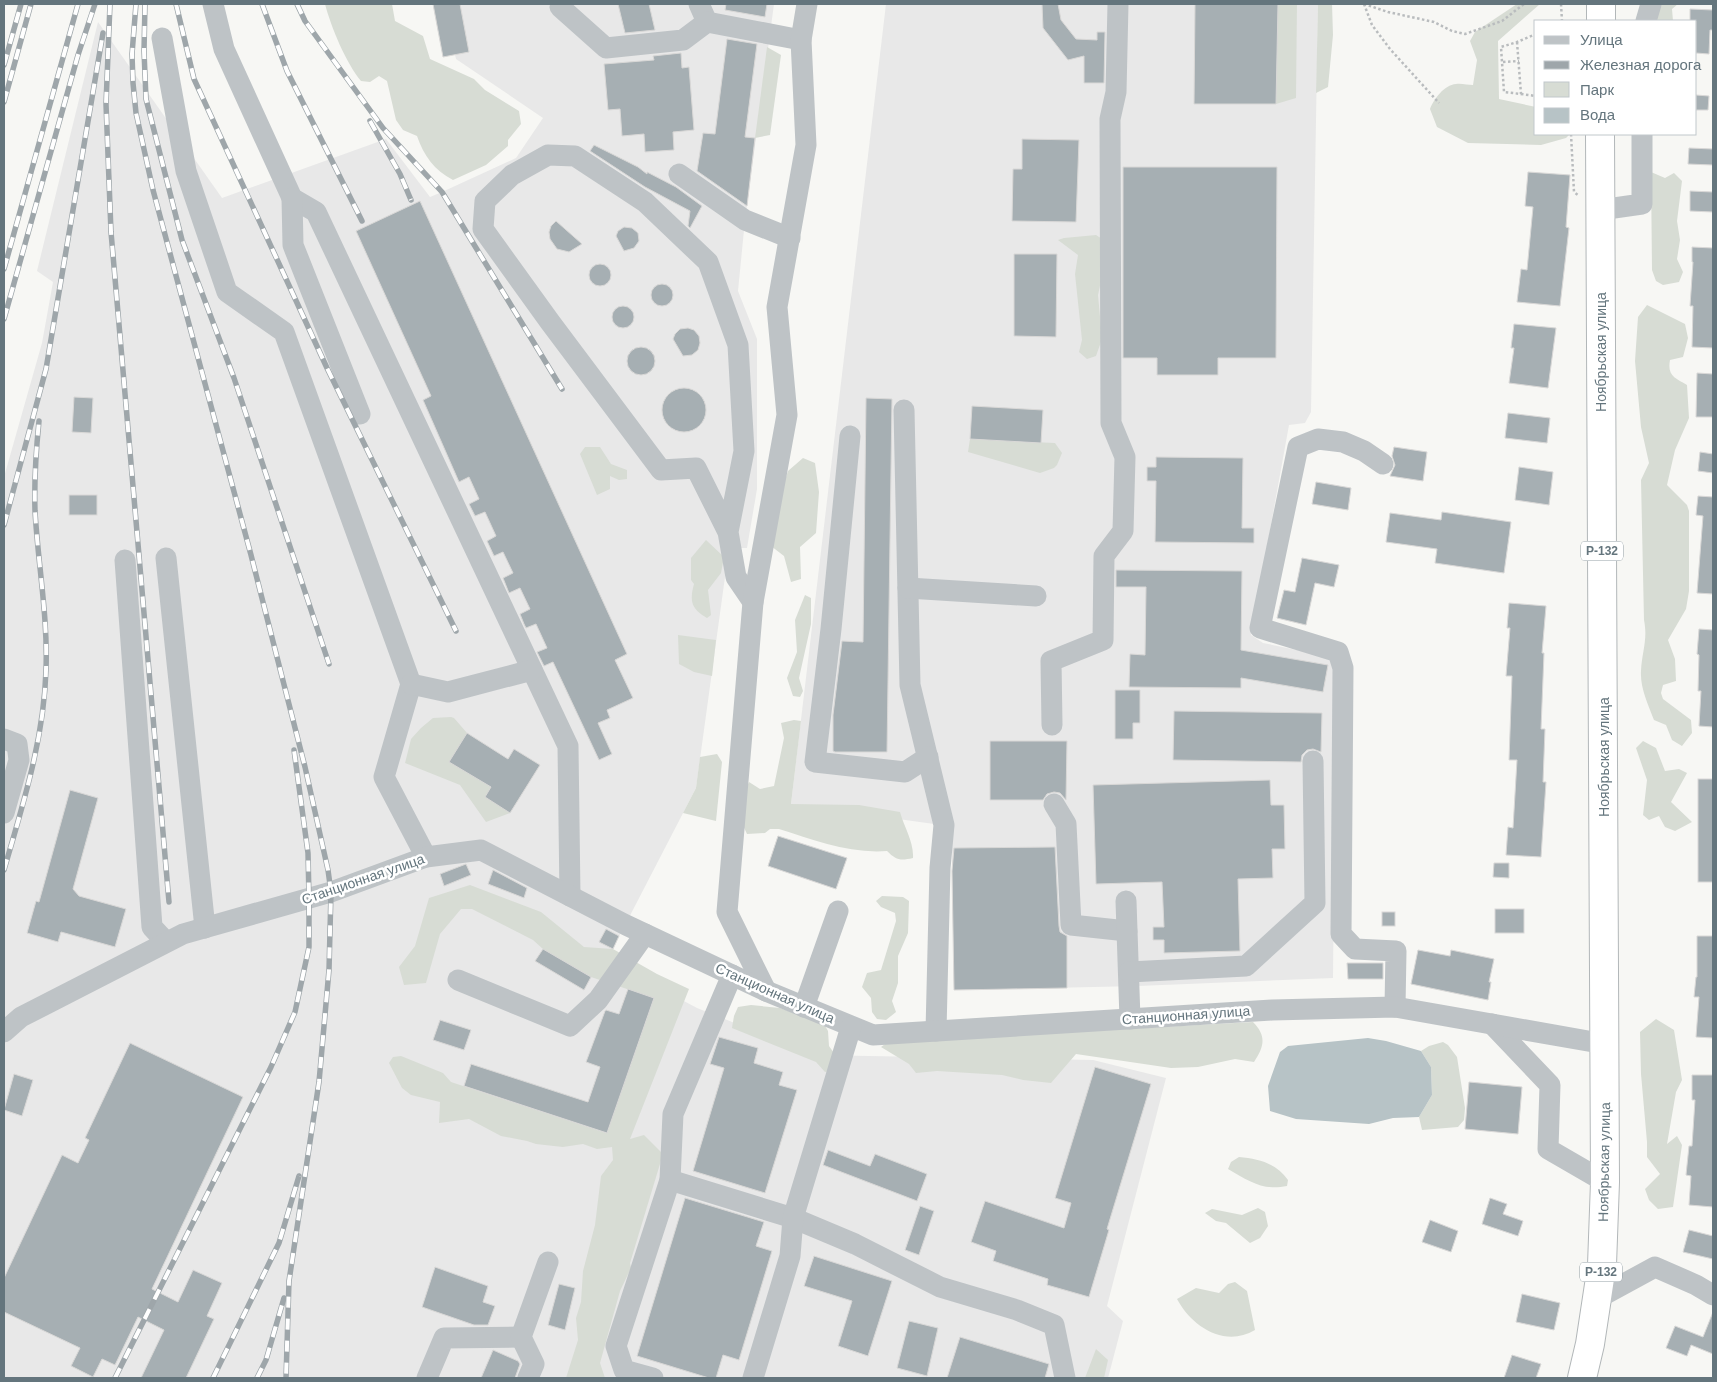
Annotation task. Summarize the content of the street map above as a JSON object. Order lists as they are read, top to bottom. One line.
{"streets":{"highway":["Ноябрьская улица","Р-132"],"street":["Станционная улица"]},"crossings":[["Ноябрьская улица","Станционная улица"]],"legend":["Улица","Железная дорога","Парк","Вода"]}
